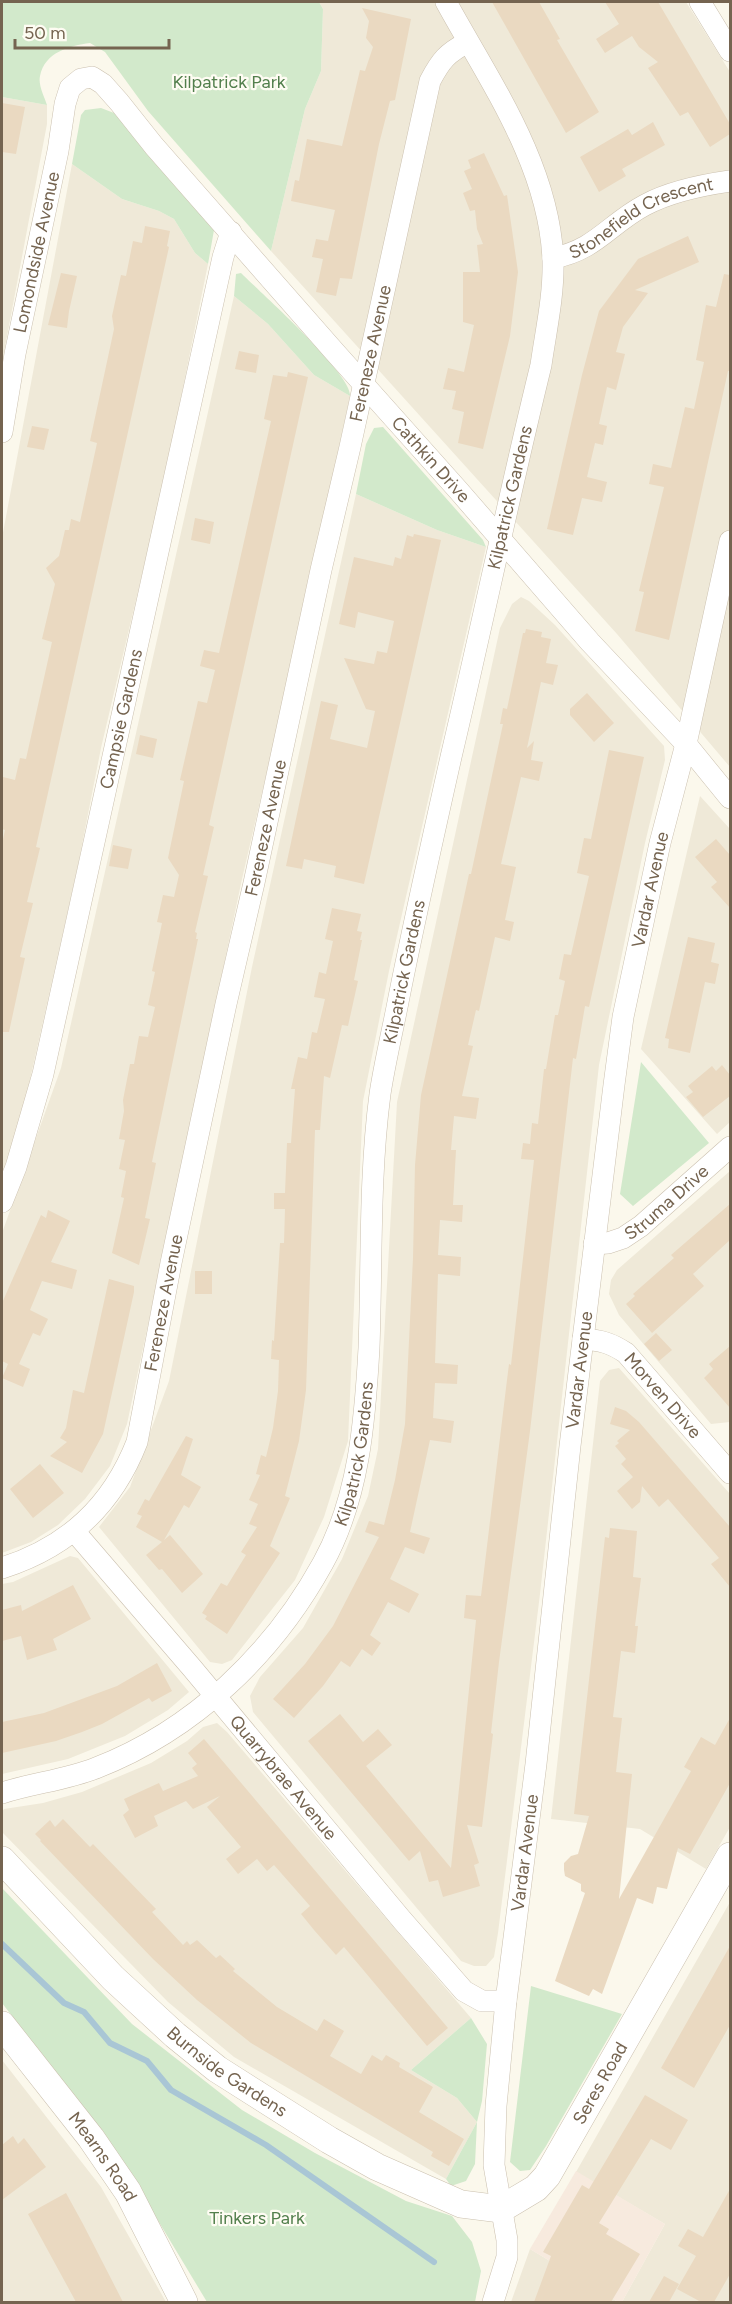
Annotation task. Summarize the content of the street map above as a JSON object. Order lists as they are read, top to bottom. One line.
{"streets":{"street":["Stonefield Crescent","Lomondside Avenue","Fereneze Avenue","Cathkin Drive","Kilpatrick Gardens","Campsie Gardens","Vardar Avenue","Struma Drive","Morven Drive","Quarrybrae Avenue","Burnside Gardens","Seres Road","Mearns Road"]},"crossings":[["Stonefield Crescent","Kilpatrick Gardens"],["Lomondside Avenue","Cathkin Drive"],["Fereneze Avenue","Cathkin Drive"],["Fereneze Avenue","Kilpatrick Gardens"],["Fereneze Avenue","Quarrybrae Avenue"],["Cathkin Drive","Kilpatrick Gardens"],["Cathkin Drive","Campsie Gardens"],["Cathkin Drive","Vardar Avenue"],["Kilpatrick Gardens","Quarrybrae Avenue"],["Vardar Avenue","Struma Drive"],["Vardar Avenue","Morven Drive"],["Vardar Avenue","Quarrybrae Avenue"],["Vardar Avenue","Burnside Gardens"],["Vardar Avenue","Seres Road"],["Burnside Gardens","Seres Road"]],"parks":["Kilpatrick Park","Tinkers Park"],"scale_bar":"50 m"}
